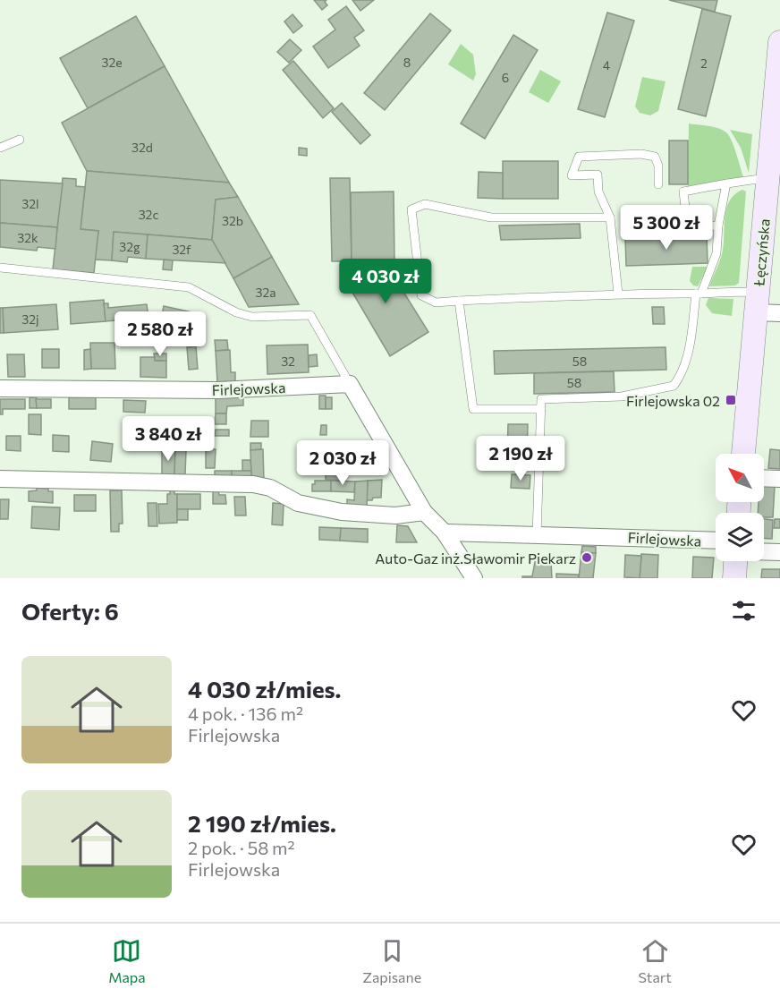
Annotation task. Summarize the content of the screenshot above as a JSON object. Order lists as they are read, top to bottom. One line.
{"streets":{"street":["Łęczyńska","Firlejowska"]},"places":{"transit":["Firlejowska 02"],"other":["Auto-Gaz inż.Sławomir Piekarz"]},"house_numbers":["32e","8","2","4","6","32d","32l","32c","32b","32k","32g","32f","32a","32j","32","58","58"],"north":"top left","page":{"price":["5 300 zł","4 030 zł","2 580 zł","3 840 zł","2 190 zł","2 030 zł"],"heading":"Oferty: 6","list":[{"name":"4 030 zł/mies.","note":"4 pok. · 136 m² · Firlejowska"},{"name":"2 190 zł/mies.","note":"2 pok. · 58 m² · Firlejowska"}],"tabs":["Mapa","Zapisane","Start"]}}
